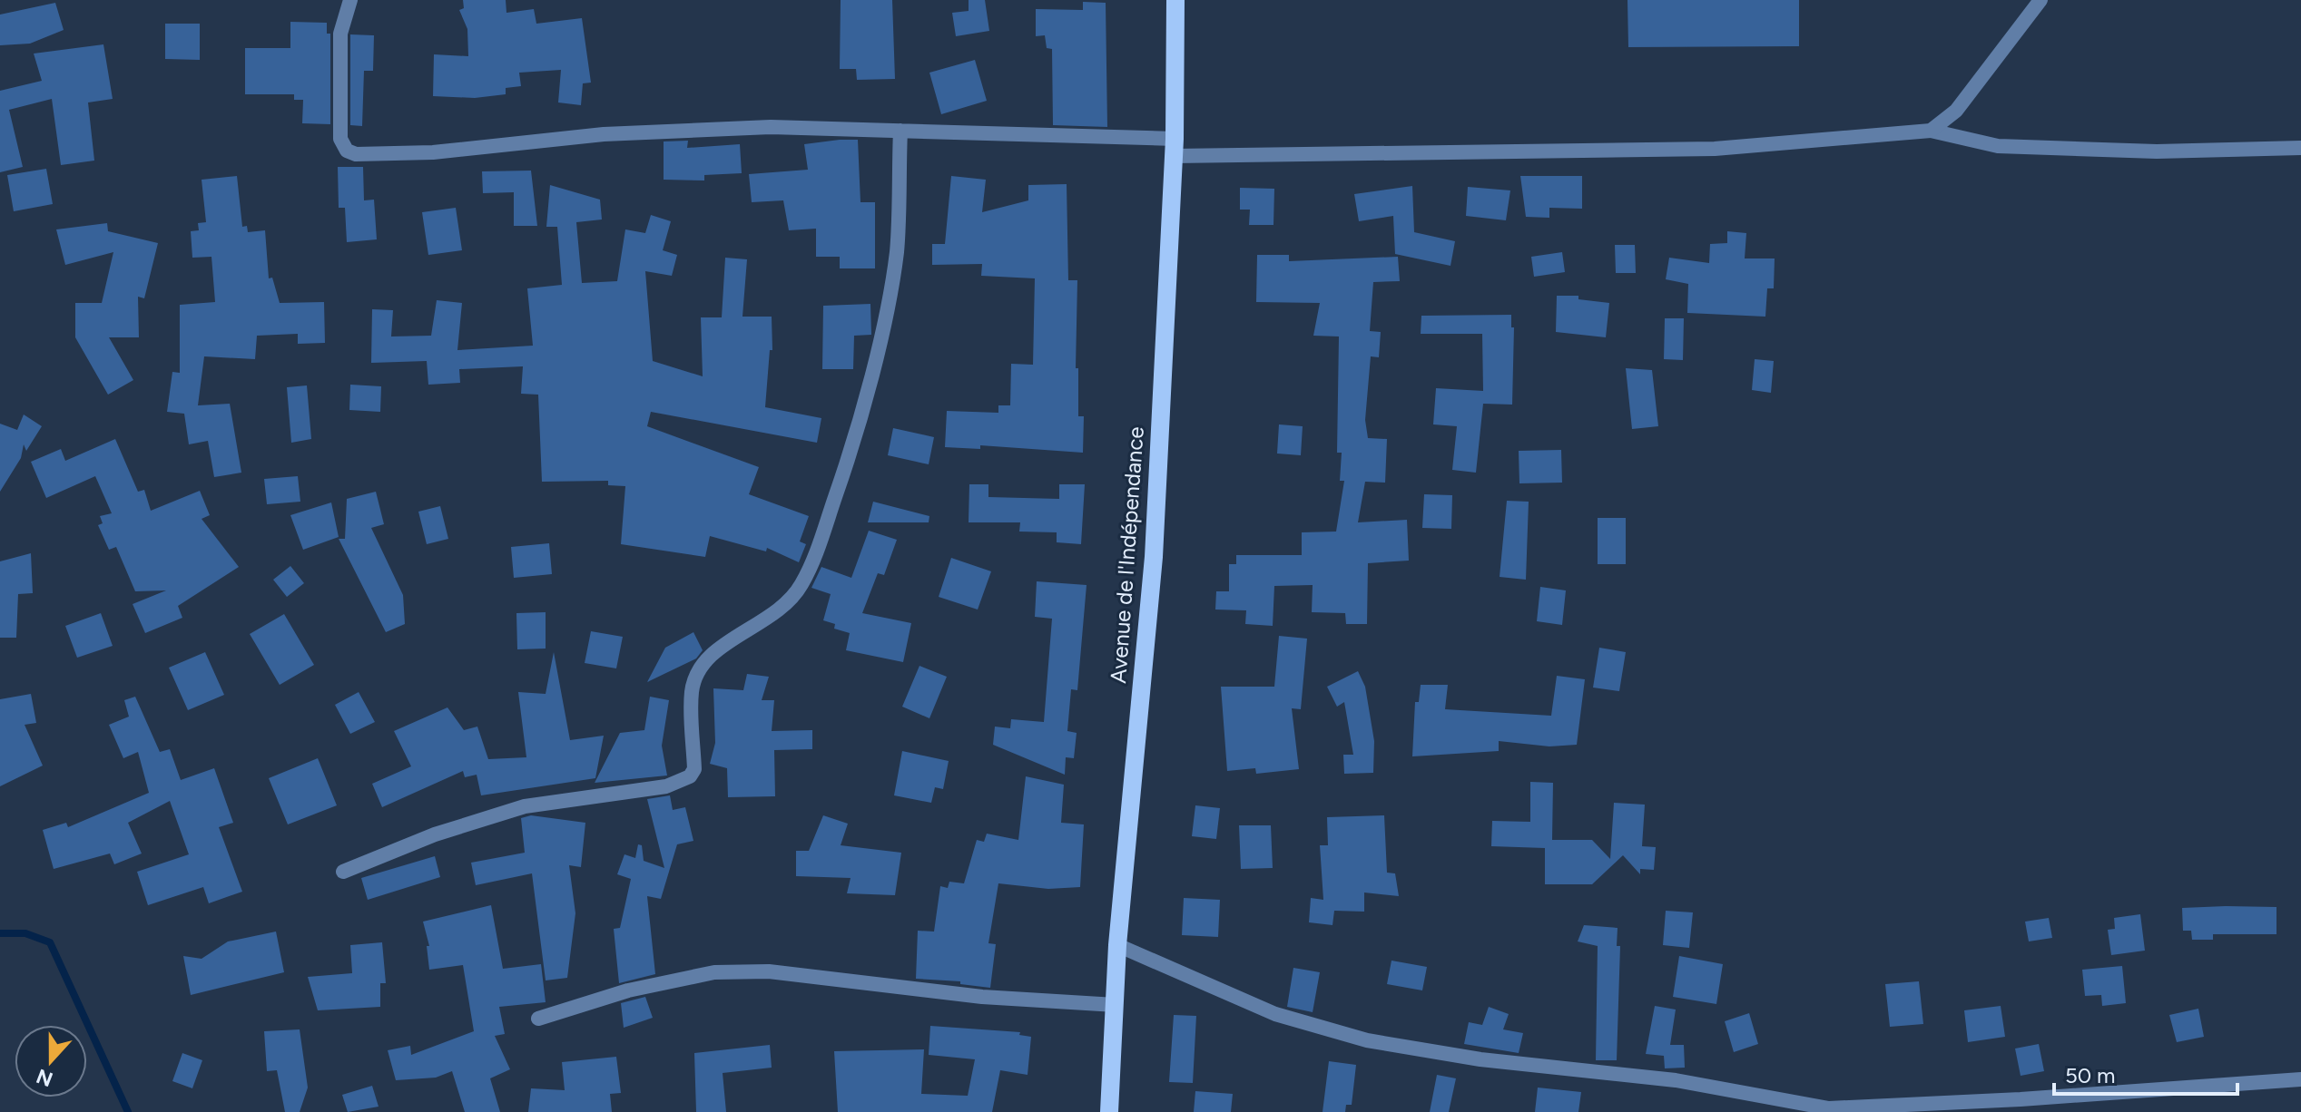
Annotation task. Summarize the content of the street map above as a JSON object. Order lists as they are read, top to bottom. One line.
{"streets":{"main road":["Avenue de l'Indépendance"]},"scale_bar":"50 m","north":"bottom"}
